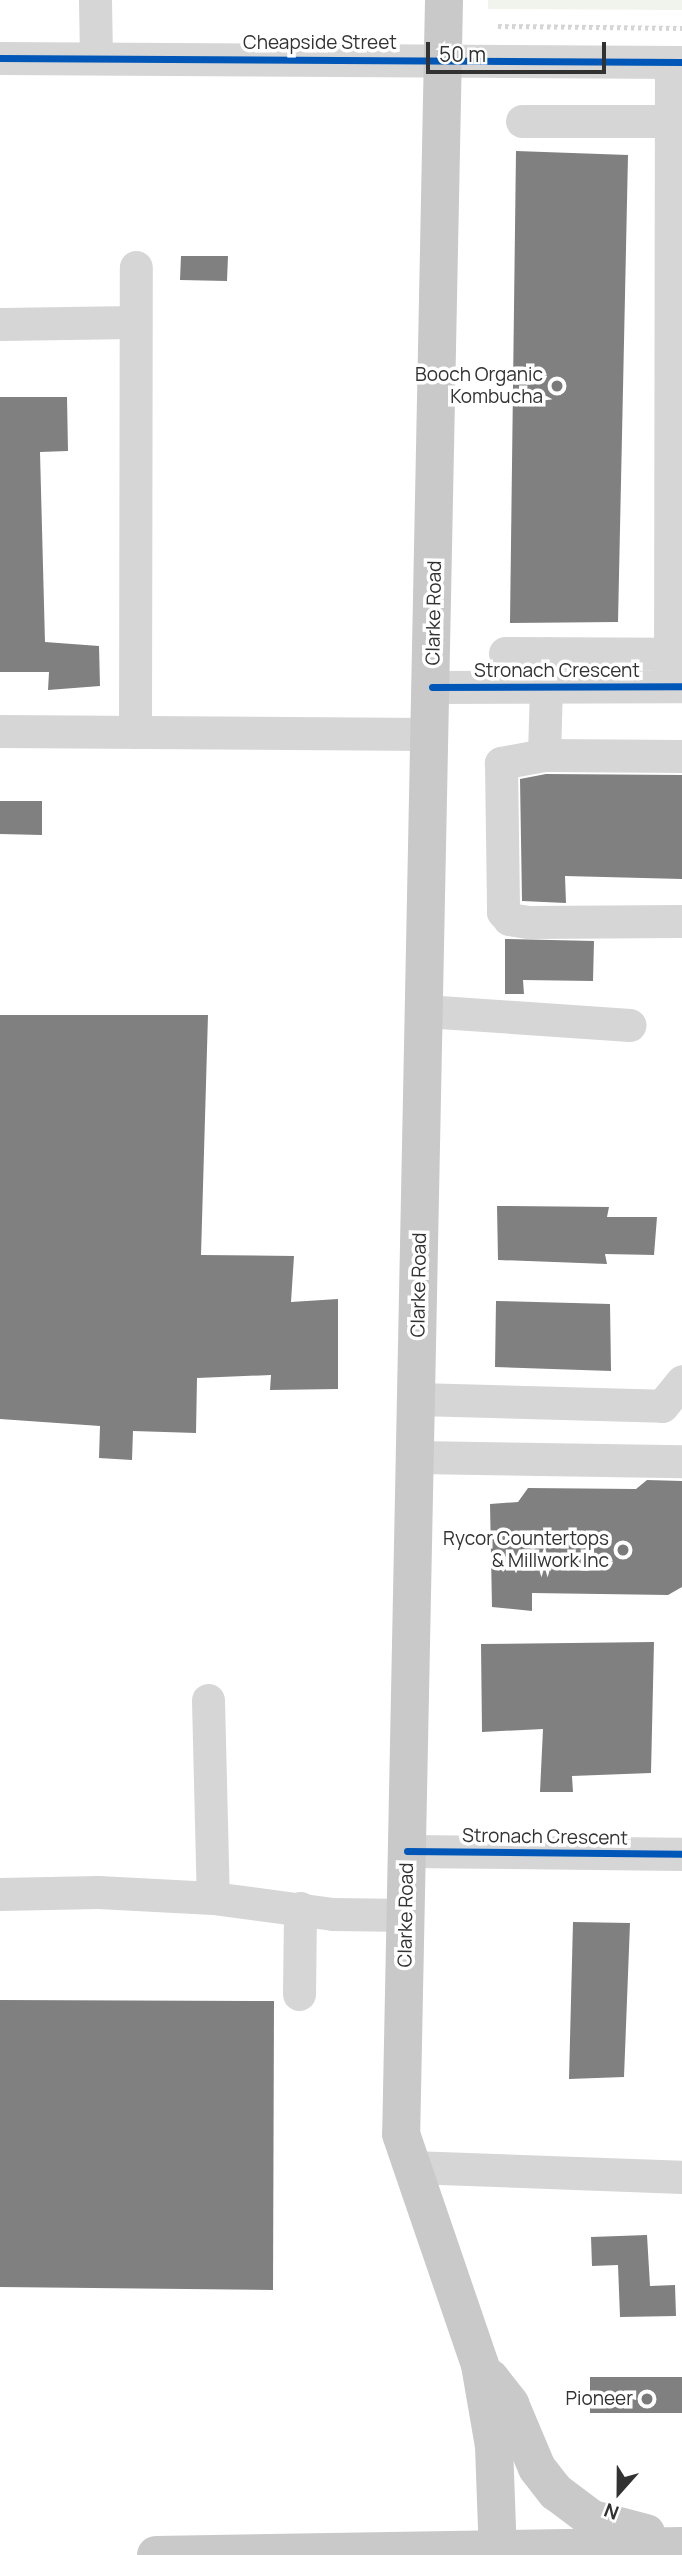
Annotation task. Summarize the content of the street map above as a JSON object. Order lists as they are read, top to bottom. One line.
{"streets":{"main road":["Clarke Road"],"street":["Cheapside Street","Stronach Crescent"]},"crossings":[["Cheapside Street","Clarke Road"],["Clarke Road","Stronach Crescent"]],"places":["Booch Organic Kombucha","Rycor Countertops & Millwork Inc","Pioneer"],"scale_bar":"50 m","north":"bottom"}
